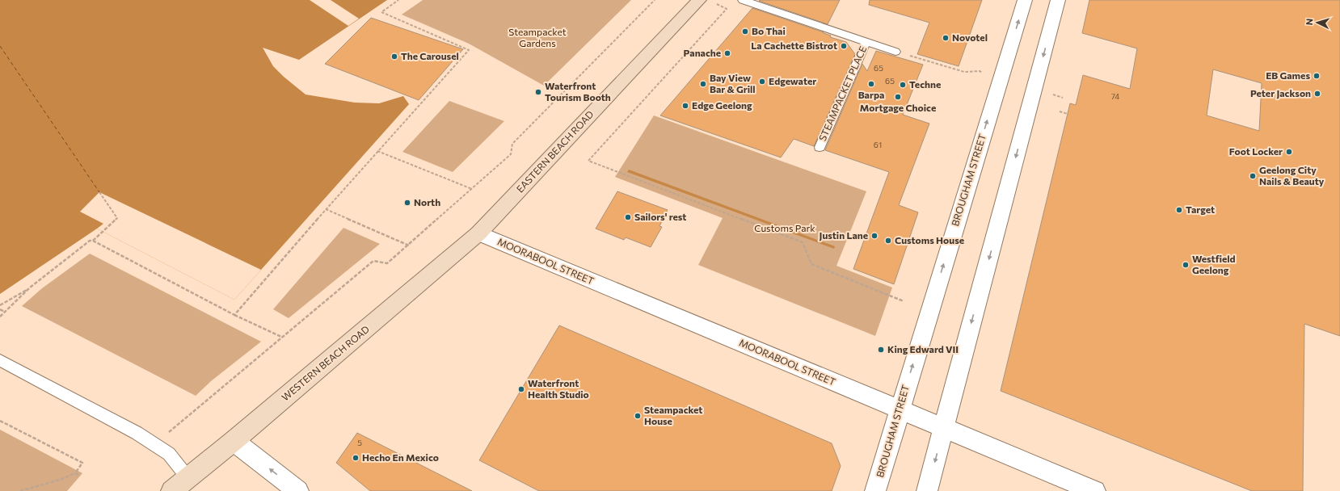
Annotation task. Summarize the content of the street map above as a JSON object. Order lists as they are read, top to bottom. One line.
{"streets":{"street":["EASTERN BEACH ROAD","BROUGHAM STREET","MOORABOOL STREET","WESTERN BEACH ROAD"],"lane":["STEAMPACKET PLACE"]},"crossings":[["EASTERN BEACH ROAD","MOORABOOL STREET"],["EASTERN BEACH ROAD","WESTERN BEACH ROAD"],["BROUGHAM STREET","MOORABOOL STREET"],["MOORABOOL STREET","WESTERN BEACH ROAD"]],"parks":["Steampacket Gardens","Customs Park"],"places":["Bo Thai","Novotel","La Cachette Bistrot","Panache","The Carousel","EB Games","Edgewater","Bay View Bar & Grill","Barpa","Techne","Waterfront Tourism Booth","Peter Jackson","Mortgage Choice","Edge Geelong","Foot Locker","Geelong City Nails & Beauty","North","Target","Sailors' rest","Justin Lane","Customs House","Westfield Geelong","King Edward VII","Waterfront Health Studio","Steampacket House","Hecho En Mexico"],"house_numbers":["65","65","74","61","5"],"north":"left"}
